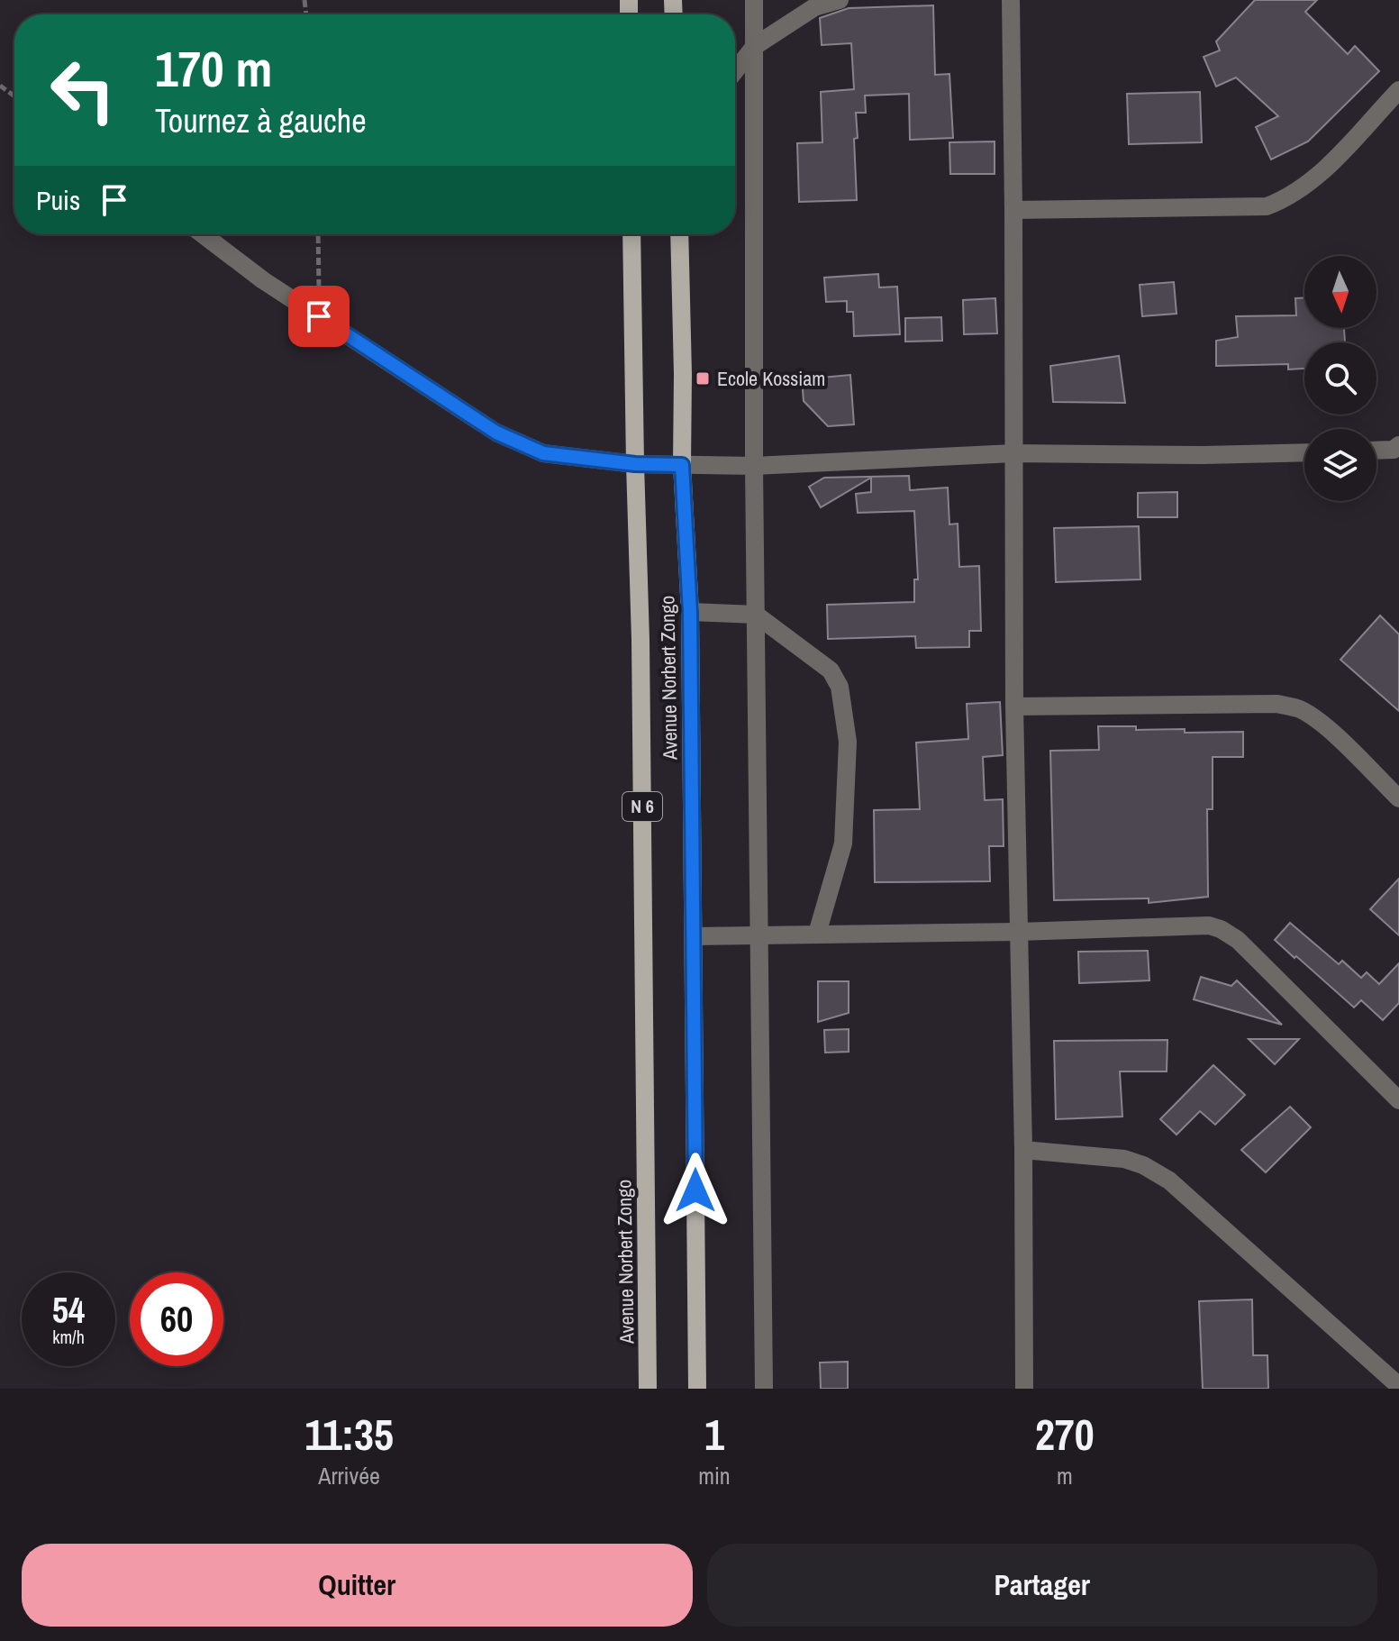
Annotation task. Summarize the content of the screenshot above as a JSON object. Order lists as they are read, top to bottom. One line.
{"streets":{"main road":["Avenue Norbert Zongo","N 6"]},"places":{"transit":["Ecole Kossiam"]},"north":"bottom","page":{"turn":["170 m","Tournez à gauche"],"then":"Puis","speed":"54 km/h","limit":"60","eta":["11:35","Arrivée","1","min","270","m"],"buttons":["Quitter","Partager"]}}
